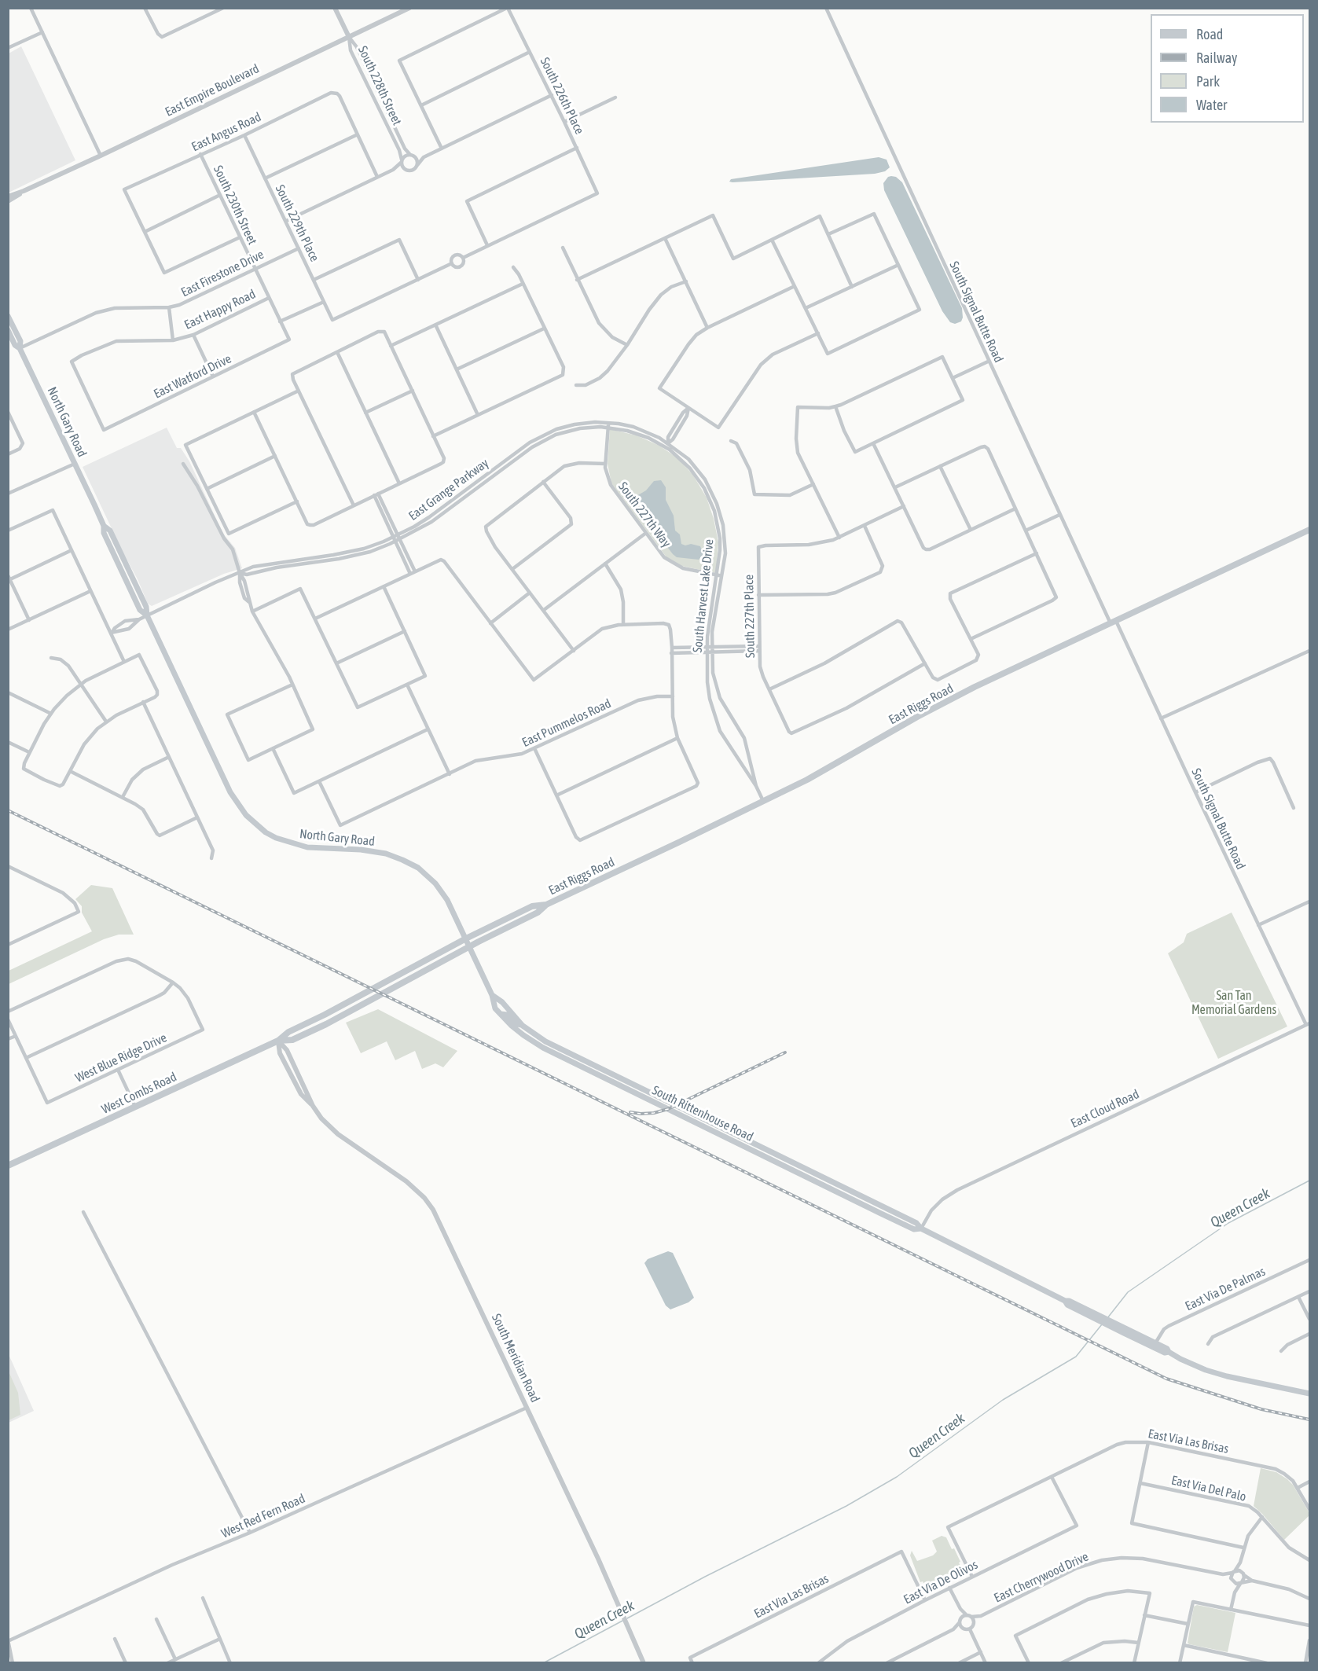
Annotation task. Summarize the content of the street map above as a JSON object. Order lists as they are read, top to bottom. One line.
{"streets":{"main road":["North Gary Road","East Riggs Road","West Combs Road","South Rittenhouse Road"],"street":["South 228th Street","East Empire Boulevard","South 226th Place","East Angus Road","South 230th Street","South 229th Place","East Firestone Drive","East Happy Road","South Signal Butte Road","East Watford Drive","East Grange Parkway","South 227th Way","South Harvest Lake Drive","South 227th Place","East Pummelos Road","West Blue Ridge Drive","East Cloud Road","East Via De Palmas","South Meridian Road","East Via Las Brisas","East Via Del Palo","West Red Fern Road","East Cherrywood Drive","East Via De Olivos"]},"crossings":[["South 228th Street","East Empire Boulevard"],["East Angus Road","South 230th Street"],["East Angus Road","South 229th Place"],["South 230th Street","East Firestone Drive"],["South 230th Street","East Happy Road"],["South 230th Street","East Watford Drive"],["South 229th Place","East Firestone Drive"],["East Firestone Drive","North Gary Road"],["East Happy Road","East Watford Drive"],["South Signal Butte Road","East Riggs Road"],["South Signal Butte Road","East Cloud Road"],["North Gary Road","East Grange Parkway"],["North Gary Road","East Riggs Road"],["North Gary Road","West Combs Road"],["North Gary Road","South Rittenhouse Road"],["East Grange Parkway","South 227th Way"],["East Grange Parkway","South Harvest Lake Drive"],["South 227th Way","South Harvest Lake Drive"],["South Harvest Lake Drive","East Riggs Road"],["East Riggs Road","West Combs Road"],["East Riggs Road","South Rittenhouse Road"],["West Combs Road","South Rittenhouse Road"],["West Combs Road","South Meridian Road"],["East Cloud Road","South Rittenhouse Road"],["South Rittenhouse Road","East Via De Palmas"],["South Meridian Road","West Red Fern Road"],["East Via Las Brisas","East Via De Olivos"]],"water":["Queen Creek"],"parks":["San Tan Memorial Gardens"],"legend":["Road","Railway","Park","Water"]}
